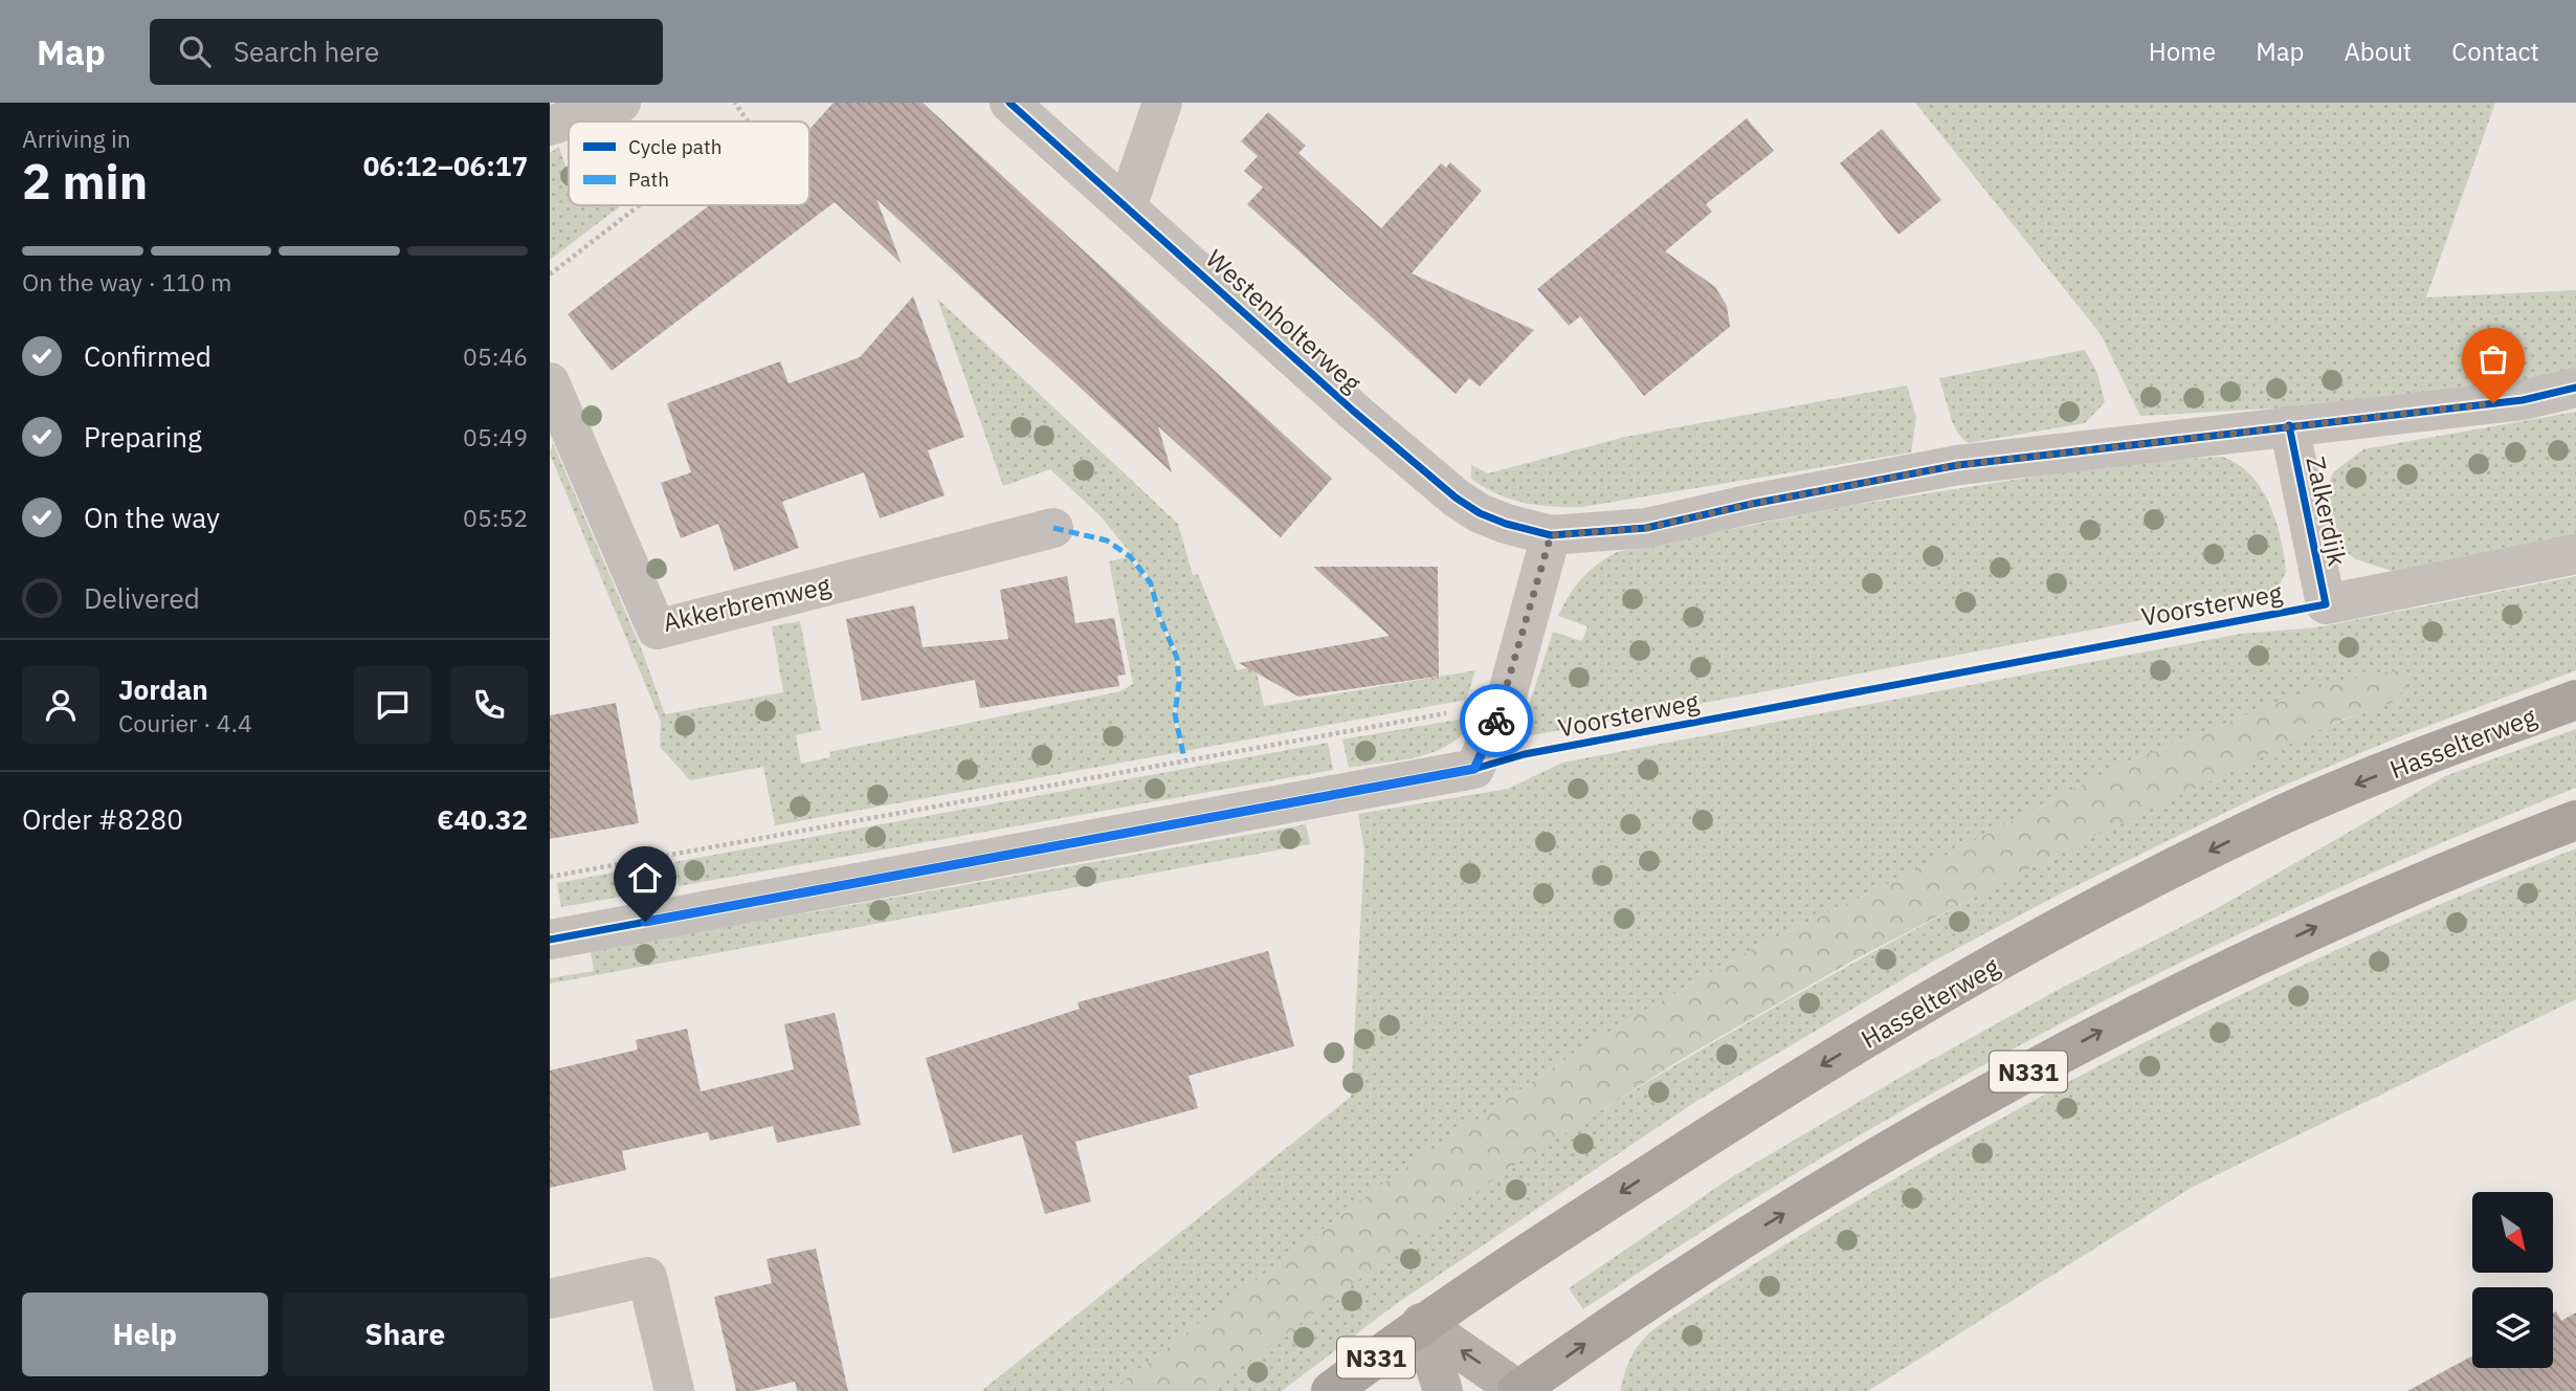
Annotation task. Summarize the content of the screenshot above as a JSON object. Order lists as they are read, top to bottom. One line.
{"streets":{"main road":["Hasselterweg","N331"],"street":["Westenholterweg","Zalkerdijk","Akkerbremweg"],"cycle path":["Voorsterweg"]},"crossings":[["Westenholterweg","Zalkerdijk"]],"legend":["Cycle path","Path"],"north":"bottom right","page":{"header":"Map","search":"Search here","nav":["Home","Map","About","Contact"],"heading":["2 min","Arriving in","06:12–06:17"],"panel":["Jordan","Courier · 4.4","Order #8280","€40.32"],"bar":"On the way · 110 m","list":[["Confirmed","05:46"],["Preparing","05:49"],["On the way","05:52"],"Delivered"],"buttons":["Help","Share"]}}
